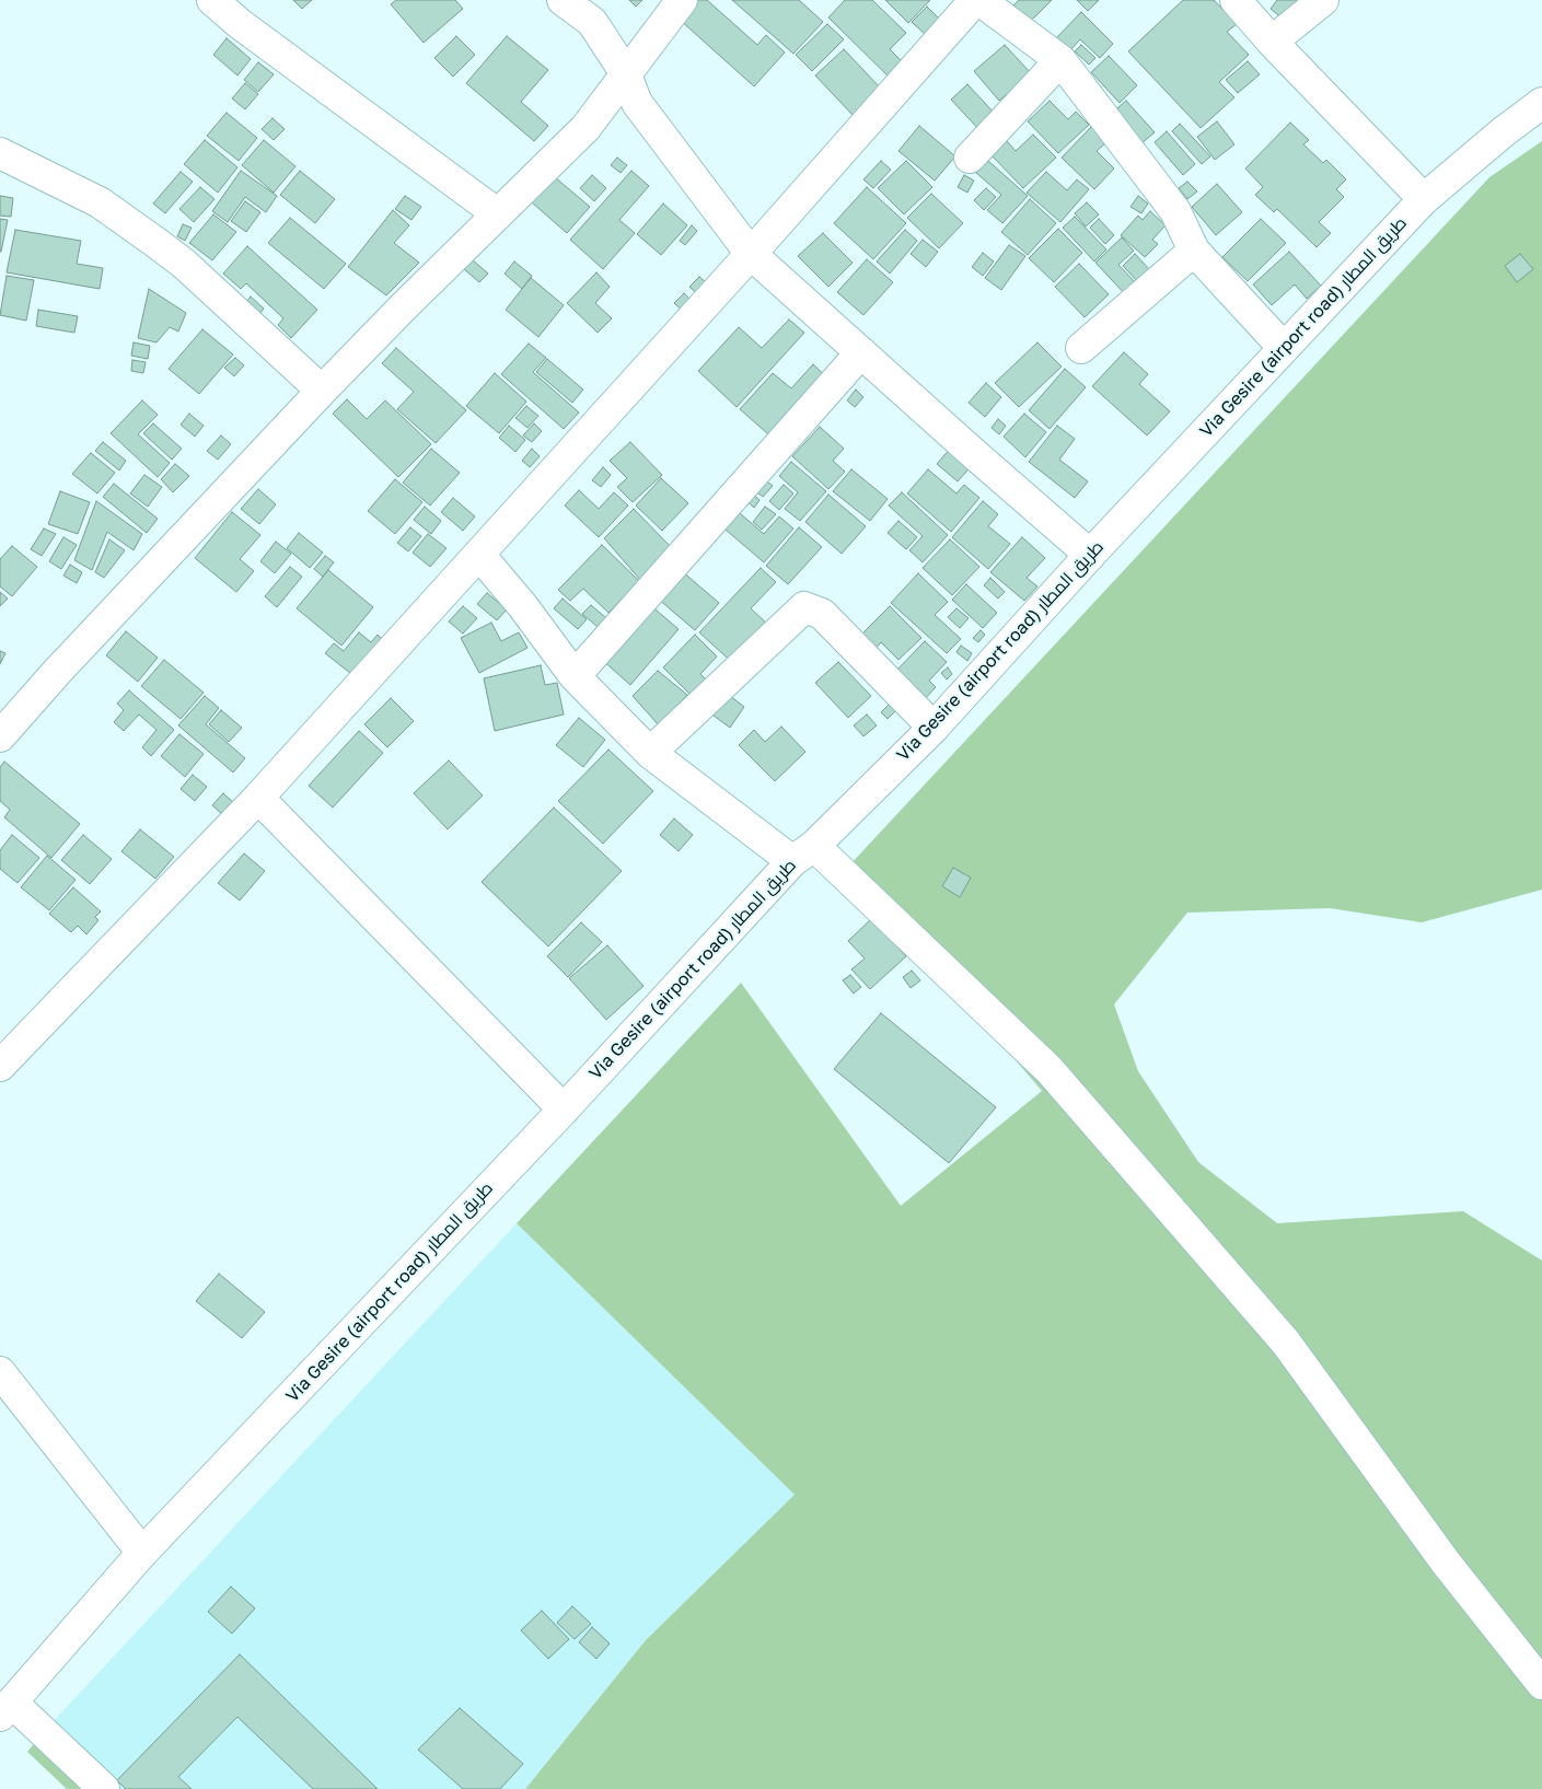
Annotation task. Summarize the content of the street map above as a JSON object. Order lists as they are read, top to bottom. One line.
{"streets":{"street":["Via Gesire (airport road) طريق المطار"]}}
